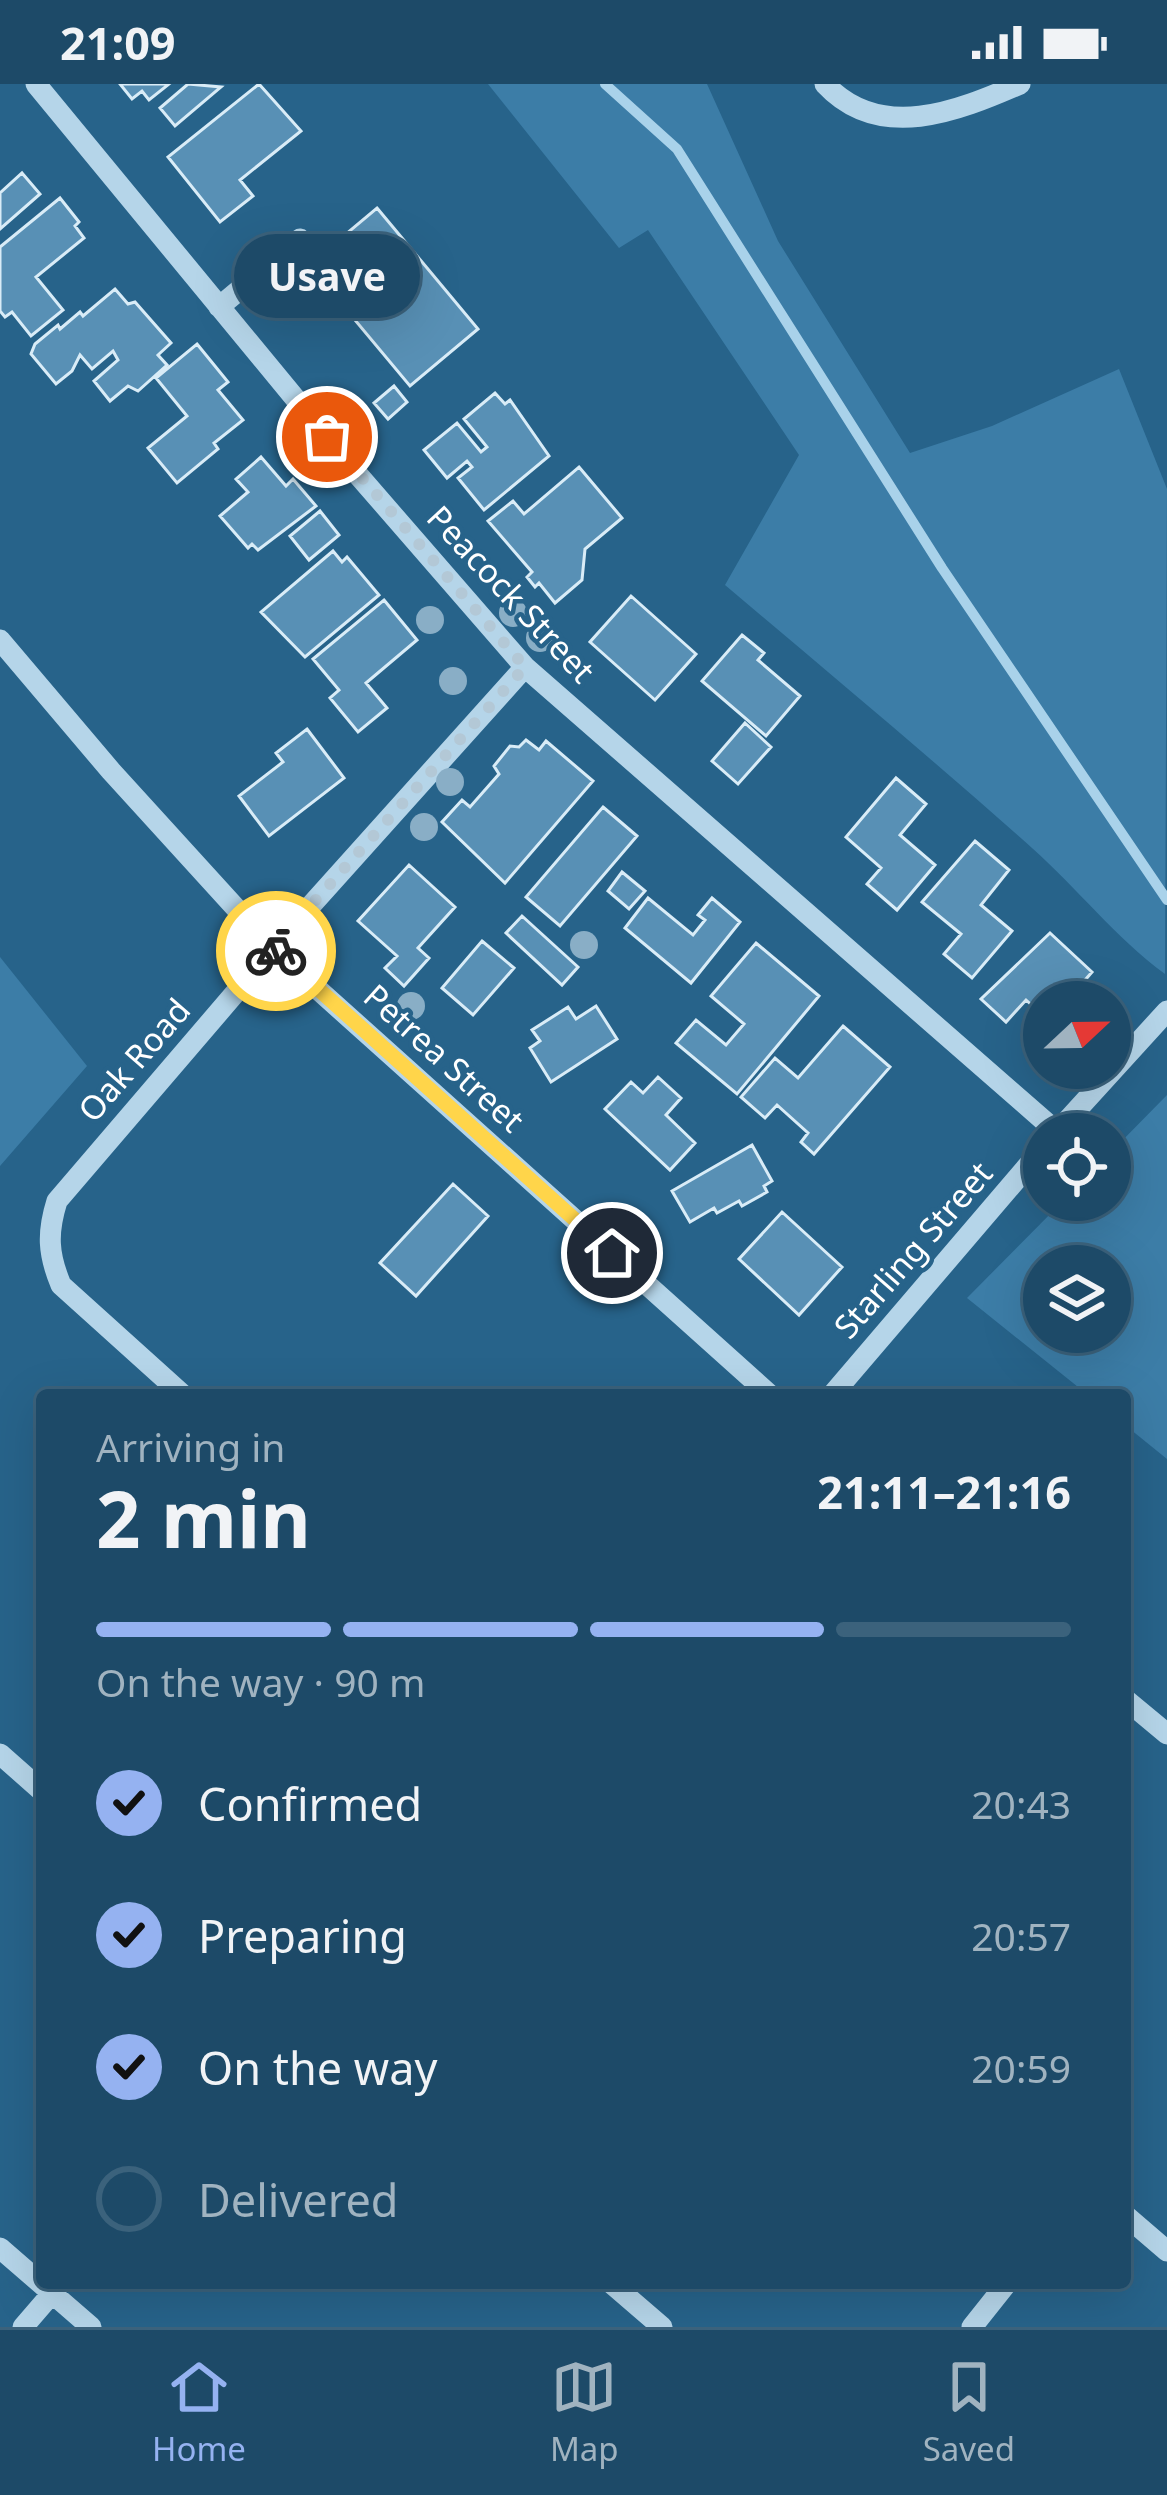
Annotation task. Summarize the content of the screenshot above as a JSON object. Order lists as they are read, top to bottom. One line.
{"streets":{"street":["Peacock Street","Petrea Street","Oak Road","Starling Street"]},"crossings":[["Peacock Street","Oak Road"],["Petrea Street","Oak Road"]],"places":["Usave"],"north":"right","page":{"status":"21:09","bubble":"Usave","heading":["2 min","Arriving in","21:11–21:16"],"bar":"On the way · 90 m","list":[["Confirmed","20:43"],["Preparing","20:57"],["On the way","20:59"],"Delivered"],"tabs":["Home","Map","Saved"]}}
